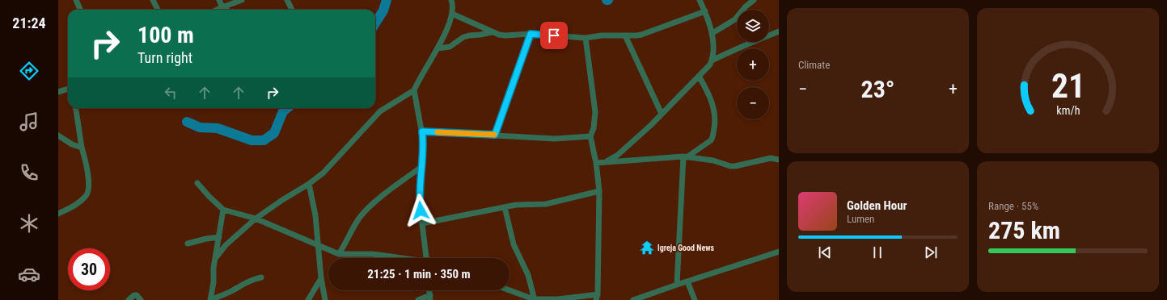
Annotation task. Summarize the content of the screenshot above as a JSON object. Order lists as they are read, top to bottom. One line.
{"places":{"temple":["Igreja Good News"]},"page":{"tabs":"21:24","tile":["Climate",["Range · 55%","275 km"]],"map_buttons":["+","−"],"turn":["100 m","Turn right"],"heat":["−","23°","+"],"song":["Golden Hour","Lumen"],"limit":"30","trip":"21:25 · 1 min · 350 m","gauge":["21","km/h"]}}
